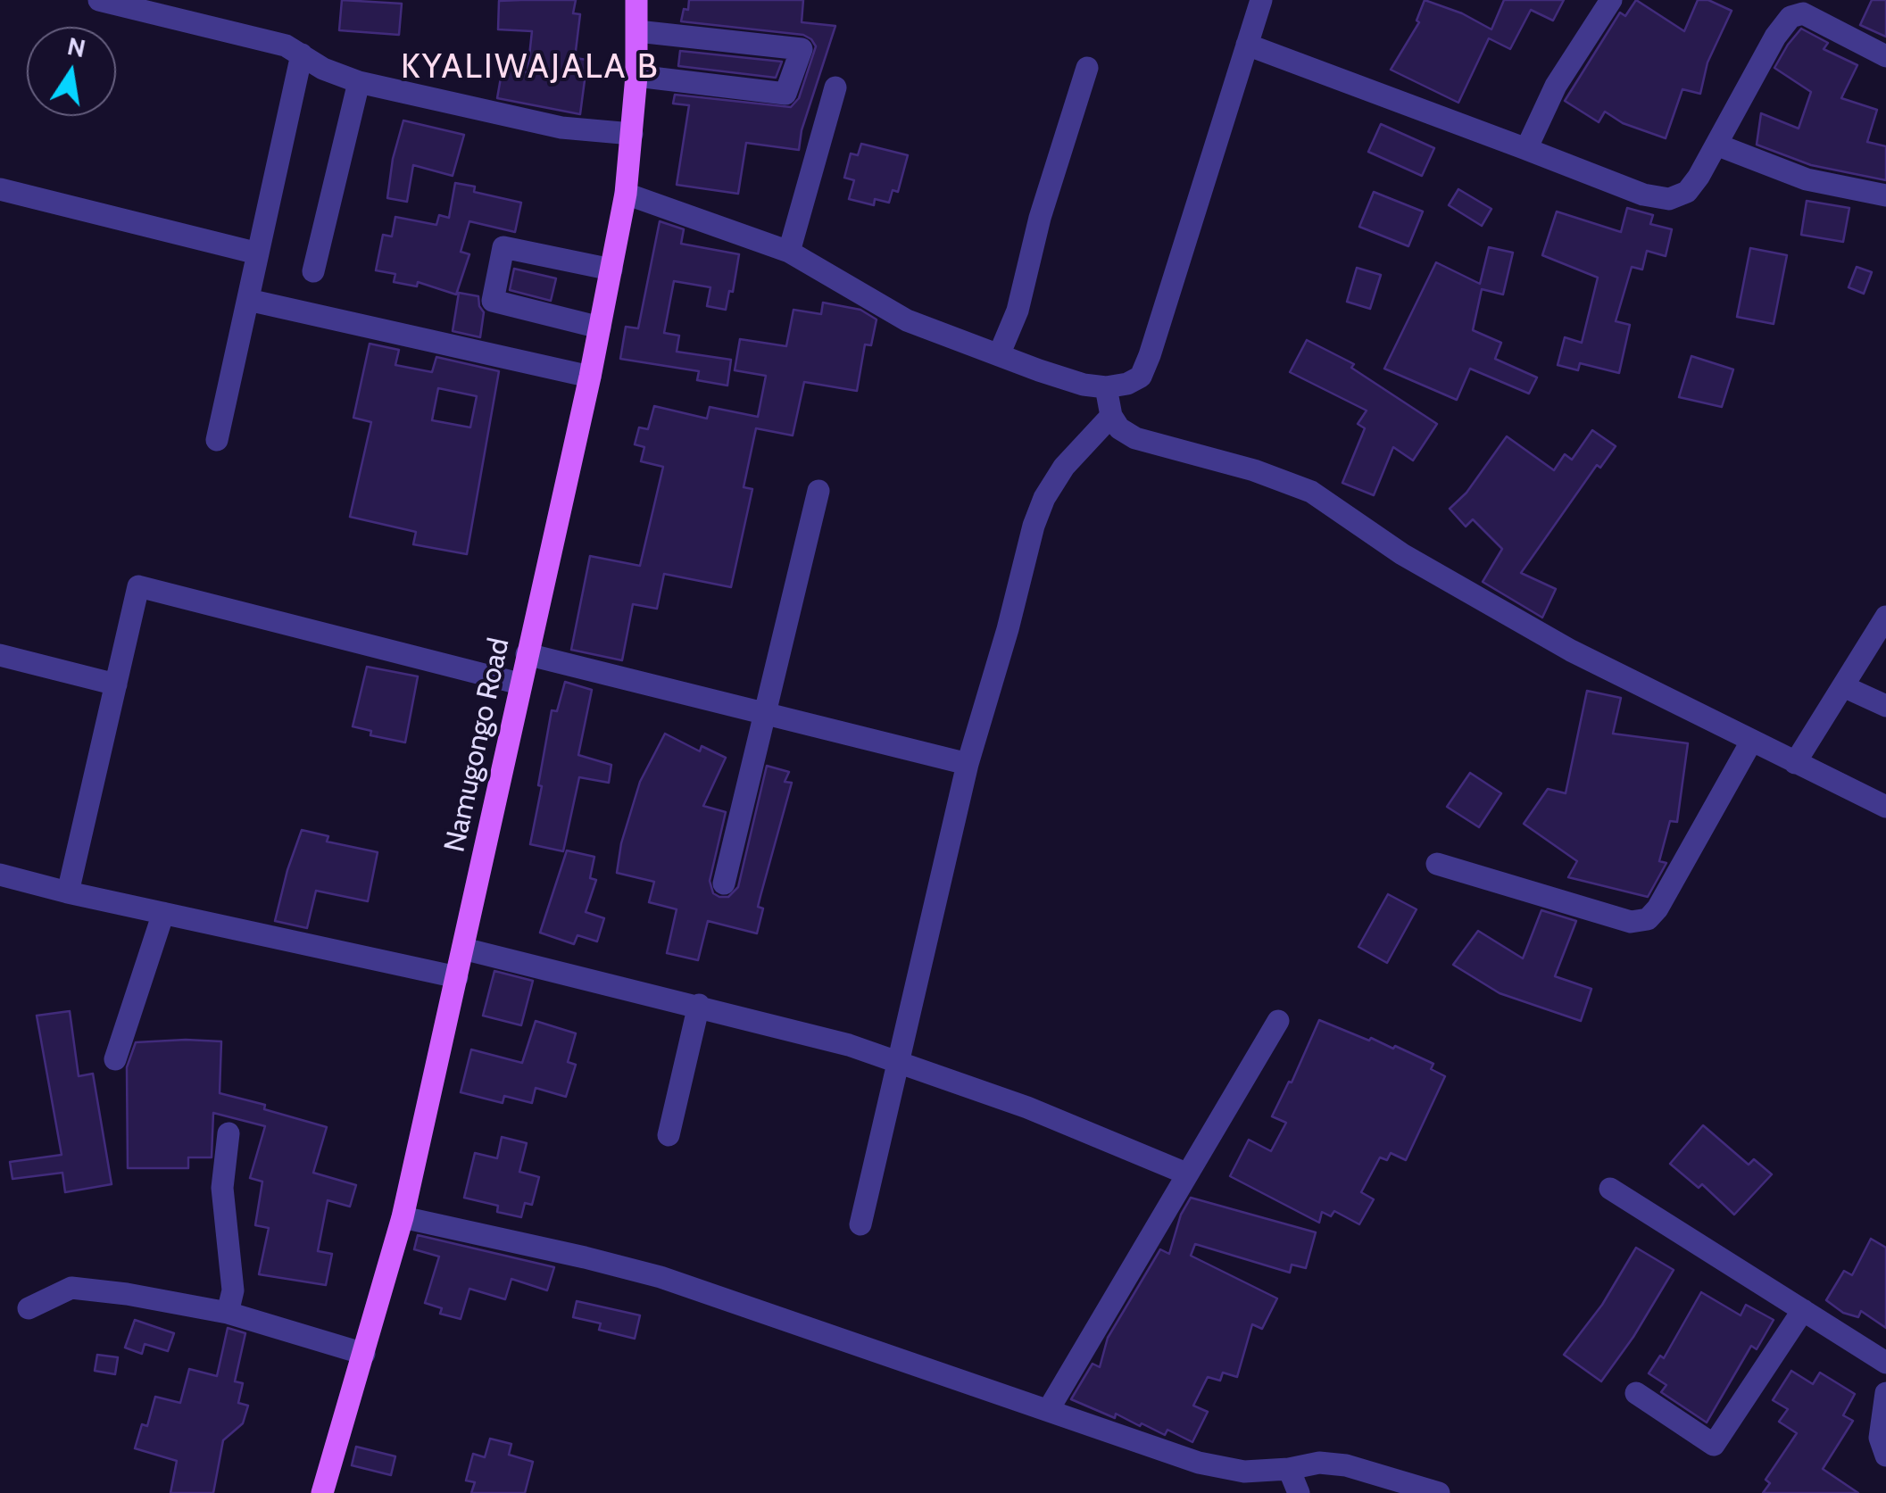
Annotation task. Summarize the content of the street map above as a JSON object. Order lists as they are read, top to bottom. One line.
{"streets":{"main road":["Namugongo Road"]},"districts":["KYALIWAJALA B"],"north":"top"}
